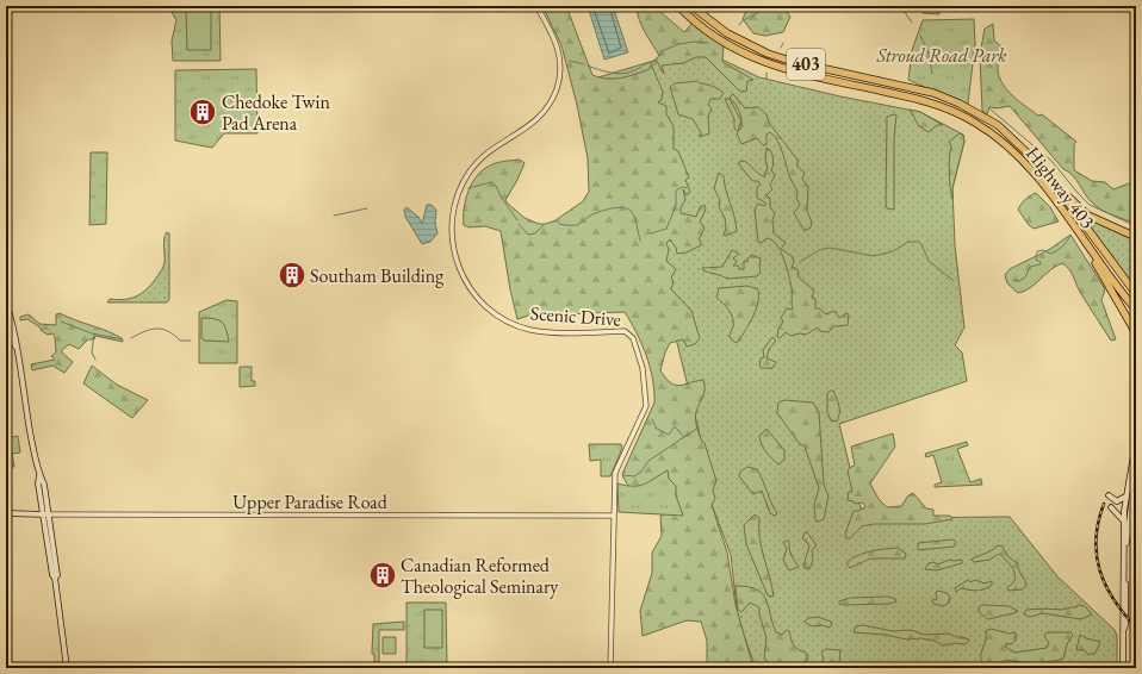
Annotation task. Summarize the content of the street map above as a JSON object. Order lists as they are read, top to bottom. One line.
{"streets":{"highway":["403","Highway 403"],"main road":["Upper Paradise Road"],"street":["Scenic Drive"]},"crossings":[["Scenic Drive","Upper Paradise Road"]],"parks":["Stroud Road Park"],"places":{"building":["Chedoke Twin Pad Arena","Southam Building","Canadian Reformed Theological Seminary"]}}
